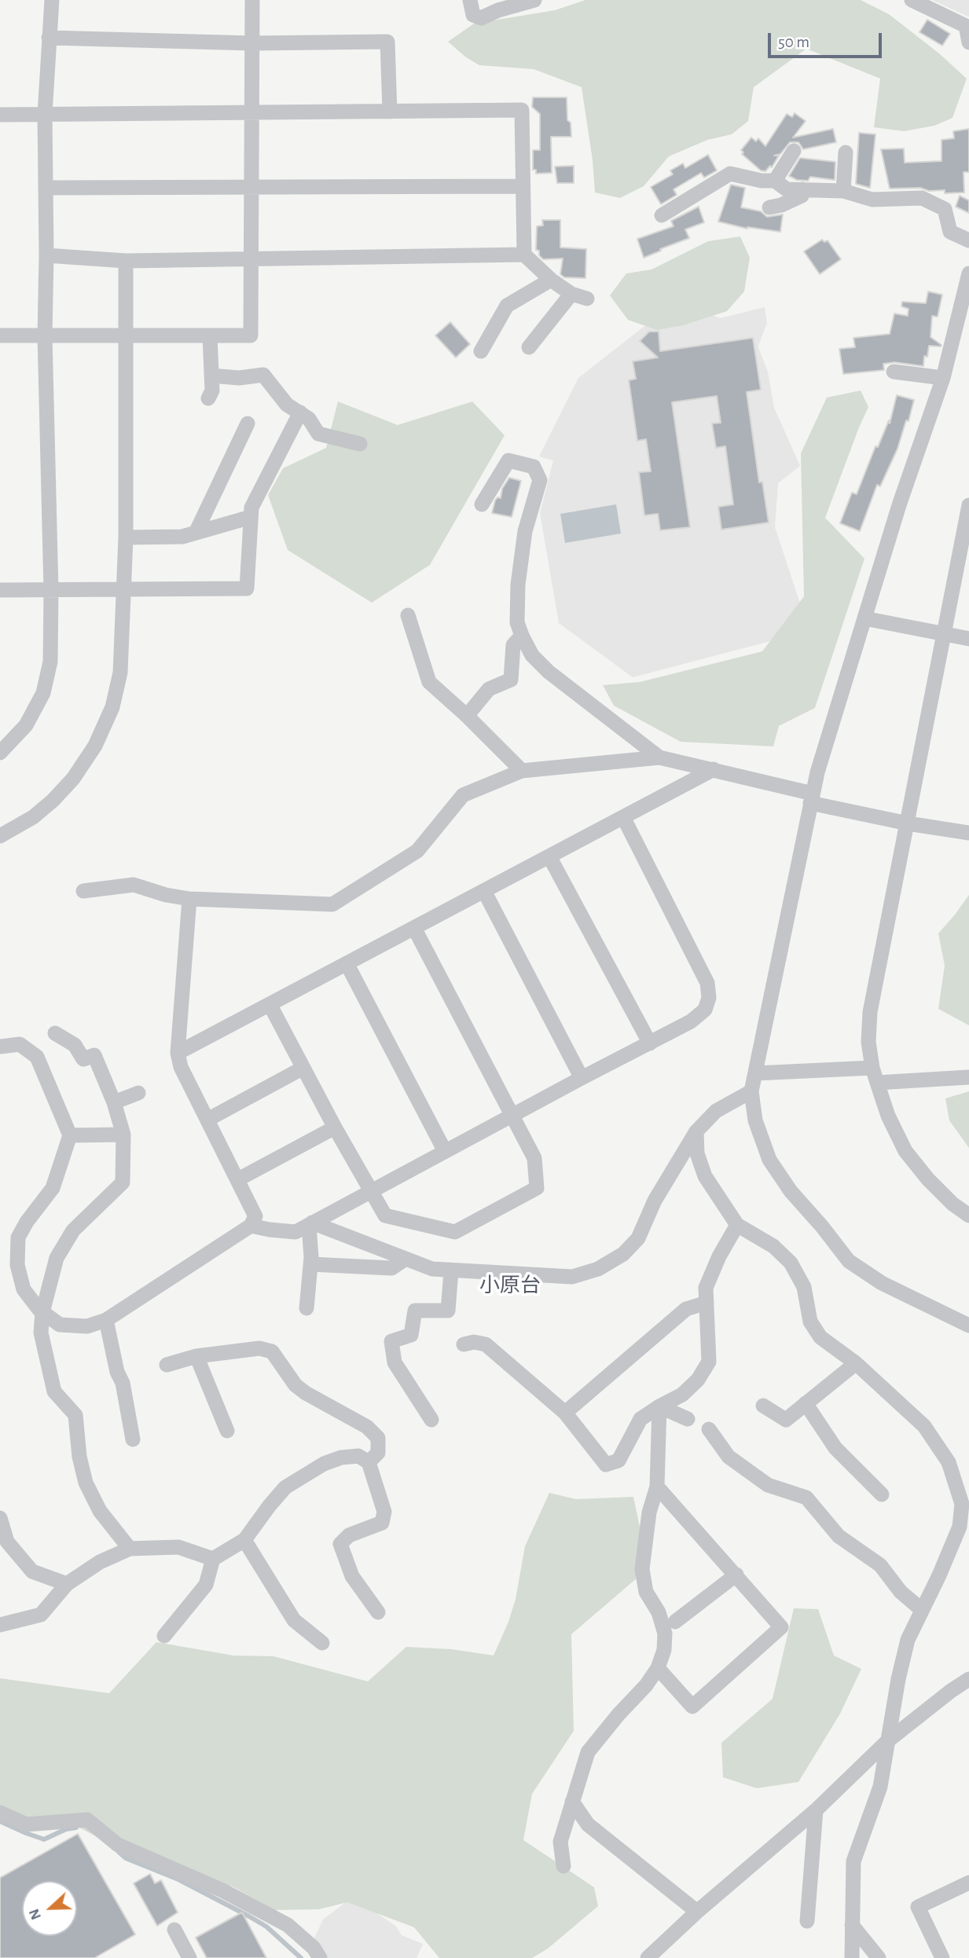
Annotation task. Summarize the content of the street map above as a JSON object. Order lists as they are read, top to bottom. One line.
{"districts":["小原台"],"scale_bar":"50 m","north":"left"}
